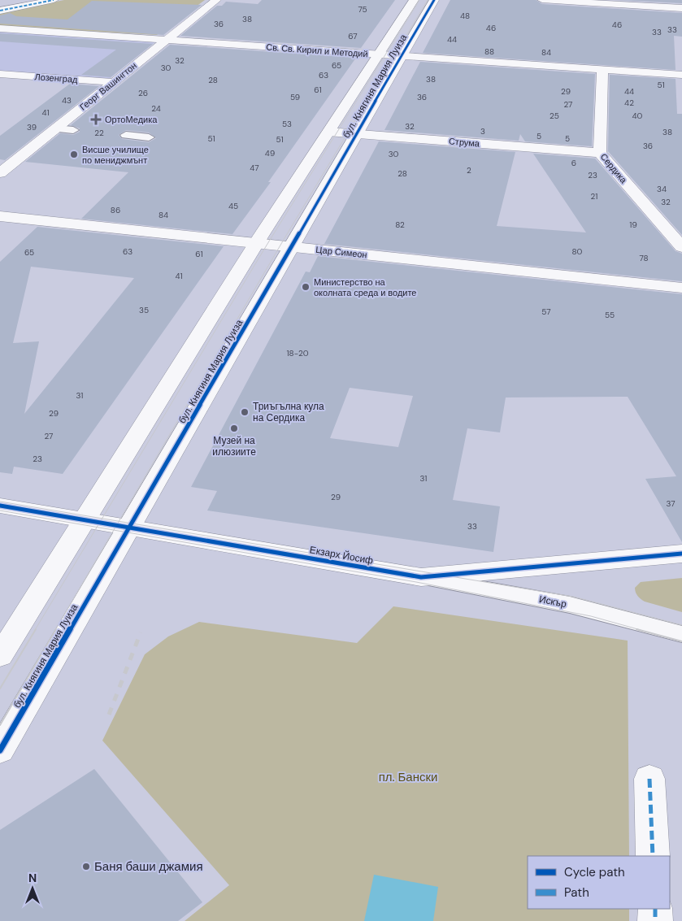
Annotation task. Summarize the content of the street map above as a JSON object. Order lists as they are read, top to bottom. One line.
{"streets":{"street":["Св. Св. Кирил и Методий","Лозенград","Георг Вашингтон","бул. Княгиня Мария Луиза","Струма","Сердика","Цар Симеон","Екзарх Йосиф"],"lane":["Искър"]},"crossings":[["Св. Св. Кирил и Методий","Георг Вашингтон"],["Св. Св. Кирил и Методий","бул. Княгиня Мария Луиза"],["Св. Св. Кирил и Методий","Сердика"],["Лозенград","Георг Вашингтон"],["бул. Княгиня Мария Луиза","Струма"],["бул. Княгиня Мария Луиза","Цар Симеон"],["бул. Княгиня Мария Луиза","Екзарх Йосиф"],["Струма","Сердика"],["Екзарх Йосиф","Искър"]],"parks":["пл. Бански"],"places":{"health":["ОртоМедика"],"other":["Висше училище по мениджмънт","Министерство на околната среда и водите","Триъгълна кула на Сердика","Музей на илюзиите","Баня баши джамия"]},"house_numbers":["75","48","38","36","46","46","33","33","67","44","88","84","32","65","30","63","38","28","51","61","29","44","26","59","36","43","42","27","24","41","25","40","53","32","39","3","38","22","5","51","5","51","36","49","30","6","47","2","28","23","34","21","32","45","86","84","82","19","63","80","65","61","78","41","35","57","55","18-20","31","29","27","23","31","29","37","33"],"legend":["Cycle path","Path"],"north":"top"}
